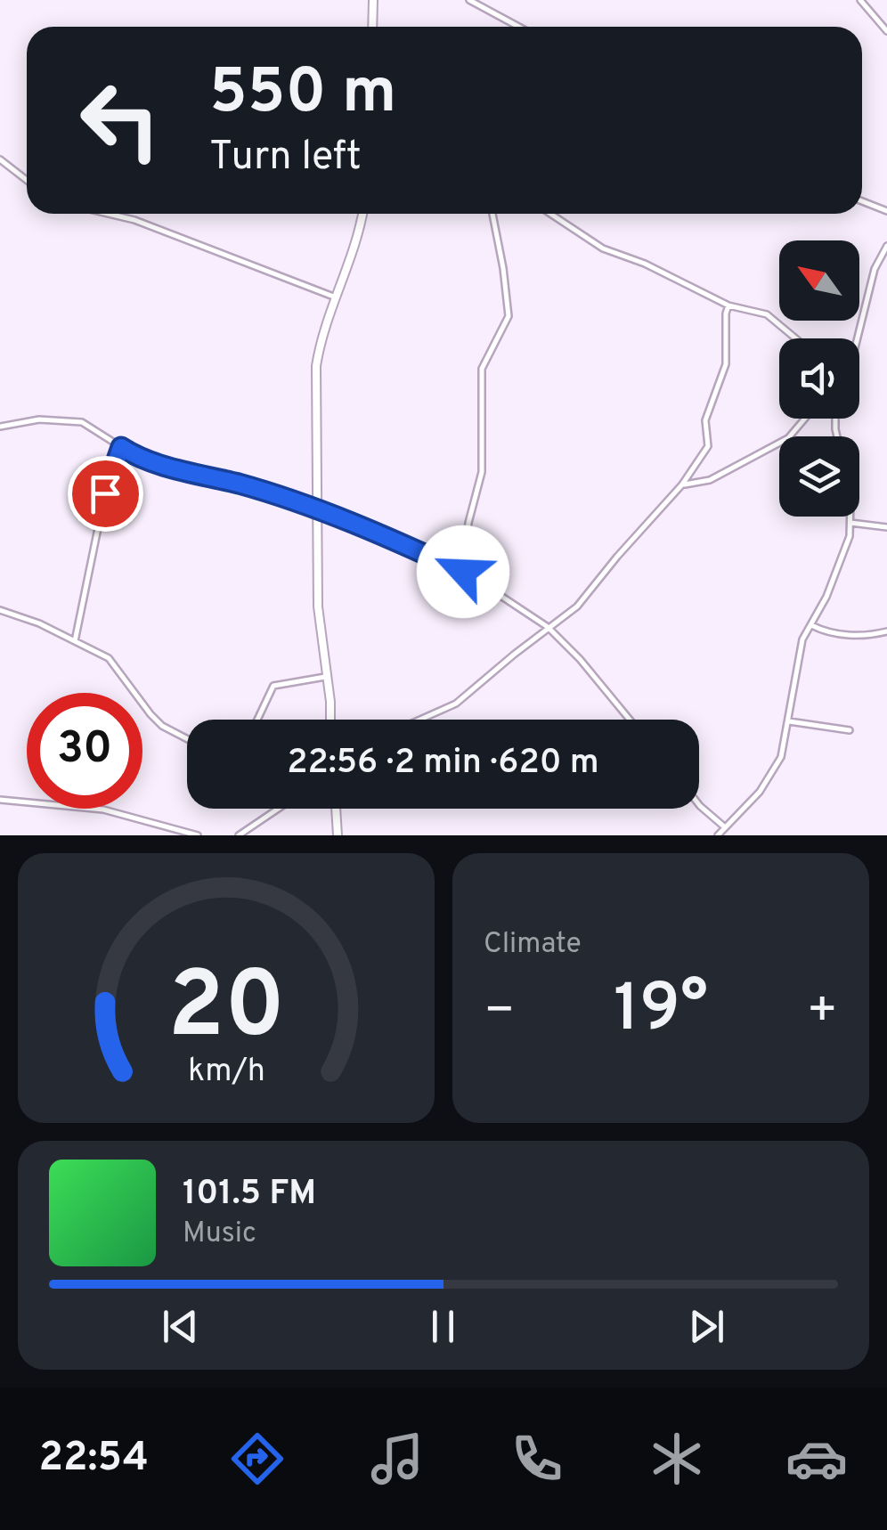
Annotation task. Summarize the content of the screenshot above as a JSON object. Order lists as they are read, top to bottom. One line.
{"north":"top left","page":{"turn":["550 m","Turn left"],"limit":"30","trip":"22:56 · 2 min · 620 m","tile":"Climate","heat":["−","19°","+"],"song":["101.5 FM","Music"],"tabs":"22:54","gauge":["20","km/h"]}}
